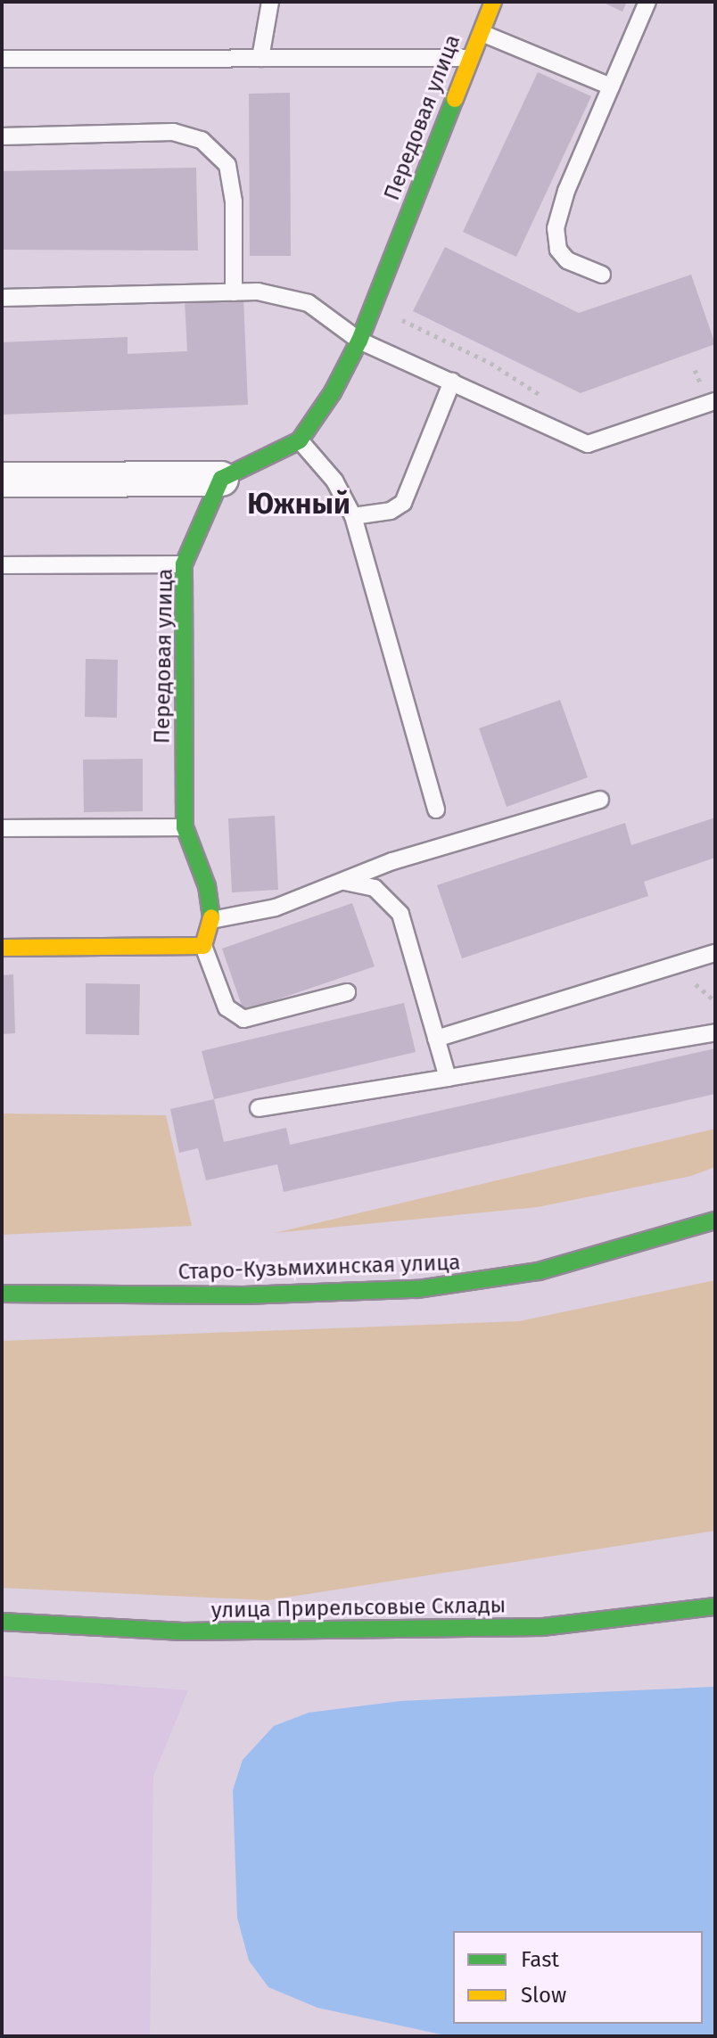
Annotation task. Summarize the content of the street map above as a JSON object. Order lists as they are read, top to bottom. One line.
{"streets":{"street":["Передовая улица","Старо-Кузьмихинская улица","улица Прирельсовые Склады"]},"districts":["Южный"],"legend":["Fast","Slow"]}
